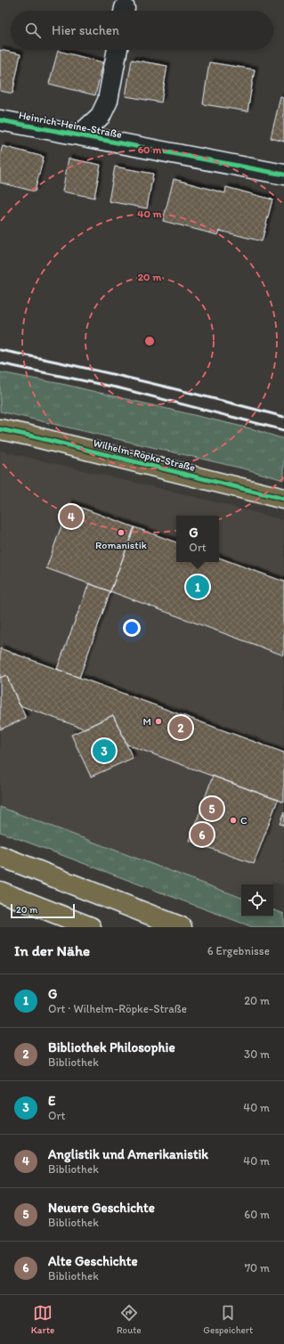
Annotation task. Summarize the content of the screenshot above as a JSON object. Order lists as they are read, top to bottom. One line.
{"streets":{"main road":["Wilhelm-Röpke-Straße"],"street":["Heinrich-Heine-Straße"]},"places":["Romanistik","M","C"],"scale_bar":"20 m","page":{"search":"Hier suchen","pins":["4","1","2","3","5","6"],"popup":["G","Ort"],"scale":"20 m","heading":["In der Nähe","6 Ergebnisse"],"list":[{"mark":"1","name":"G","note":"Ort · Wilhelm-Röpke-Straße","value":"20 m"},{"mark":"2","name":"Bibliothek Philosophie","note":"Bibliothek","value":"30 m"},{"mark":"3","name":"E","note":"Ort","value":"40 m"},{"mark":"4","name":"Anglistik und Amerikanistik","note":"Bibliothek","value":"40 m"},{"mark":"5","name":"Neuere Geschichte","note":"Bibliothek","value":"60 m"},{"mark":"6","name":"Alte Geschichte","note":"Bibliothek","value":"70 m"}],"nav":["Karte","Route","Gespeichert"]},"rings":["60 m","40 m","20 m"]}
